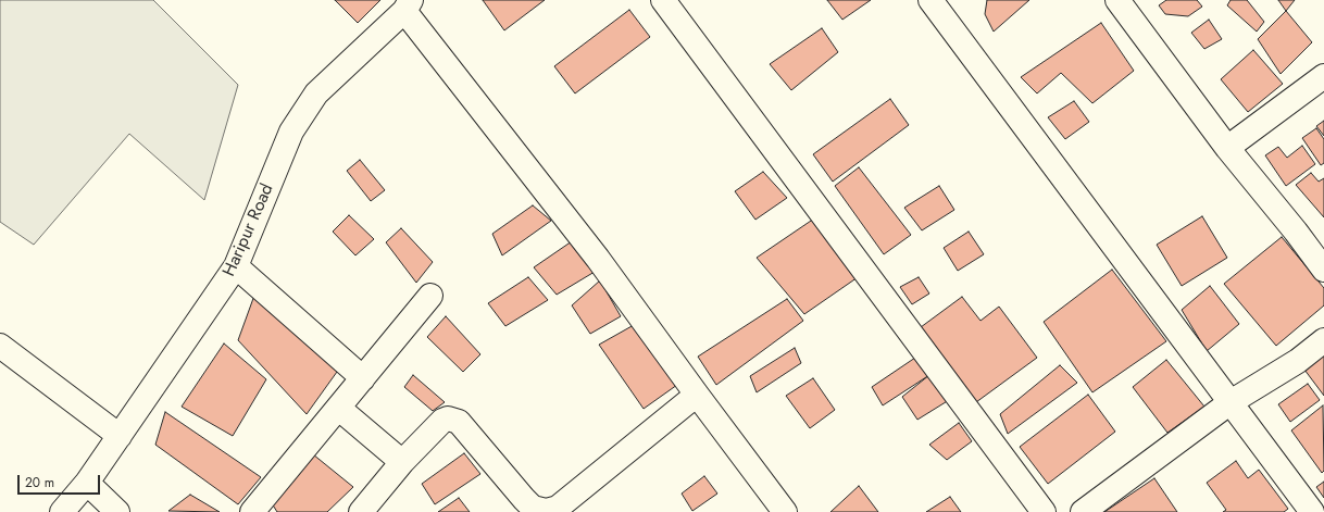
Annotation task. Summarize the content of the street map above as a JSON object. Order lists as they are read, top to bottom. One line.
{"streets":{"street":["Haripur Road"]},"scale_bar":"20 m"}
